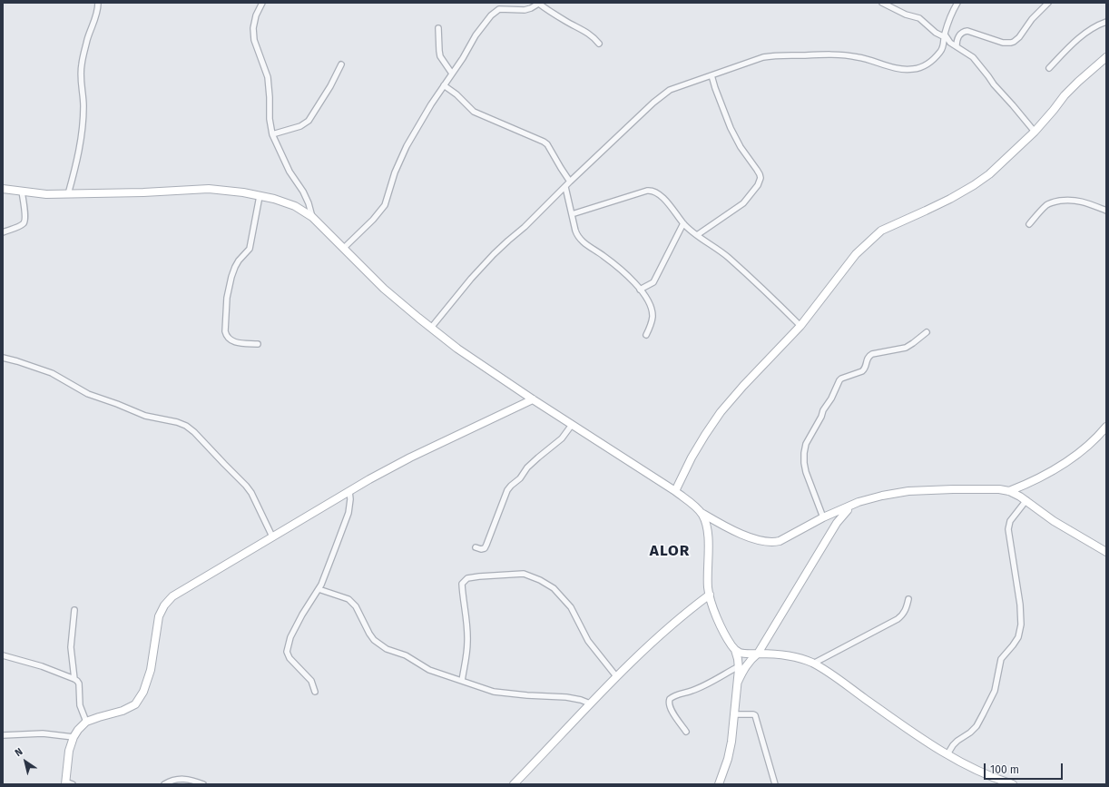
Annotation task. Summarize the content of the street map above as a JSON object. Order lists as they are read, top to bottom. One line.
{"districts":["ALOR"],"scale_bar":"100 m","north":"top left"}
